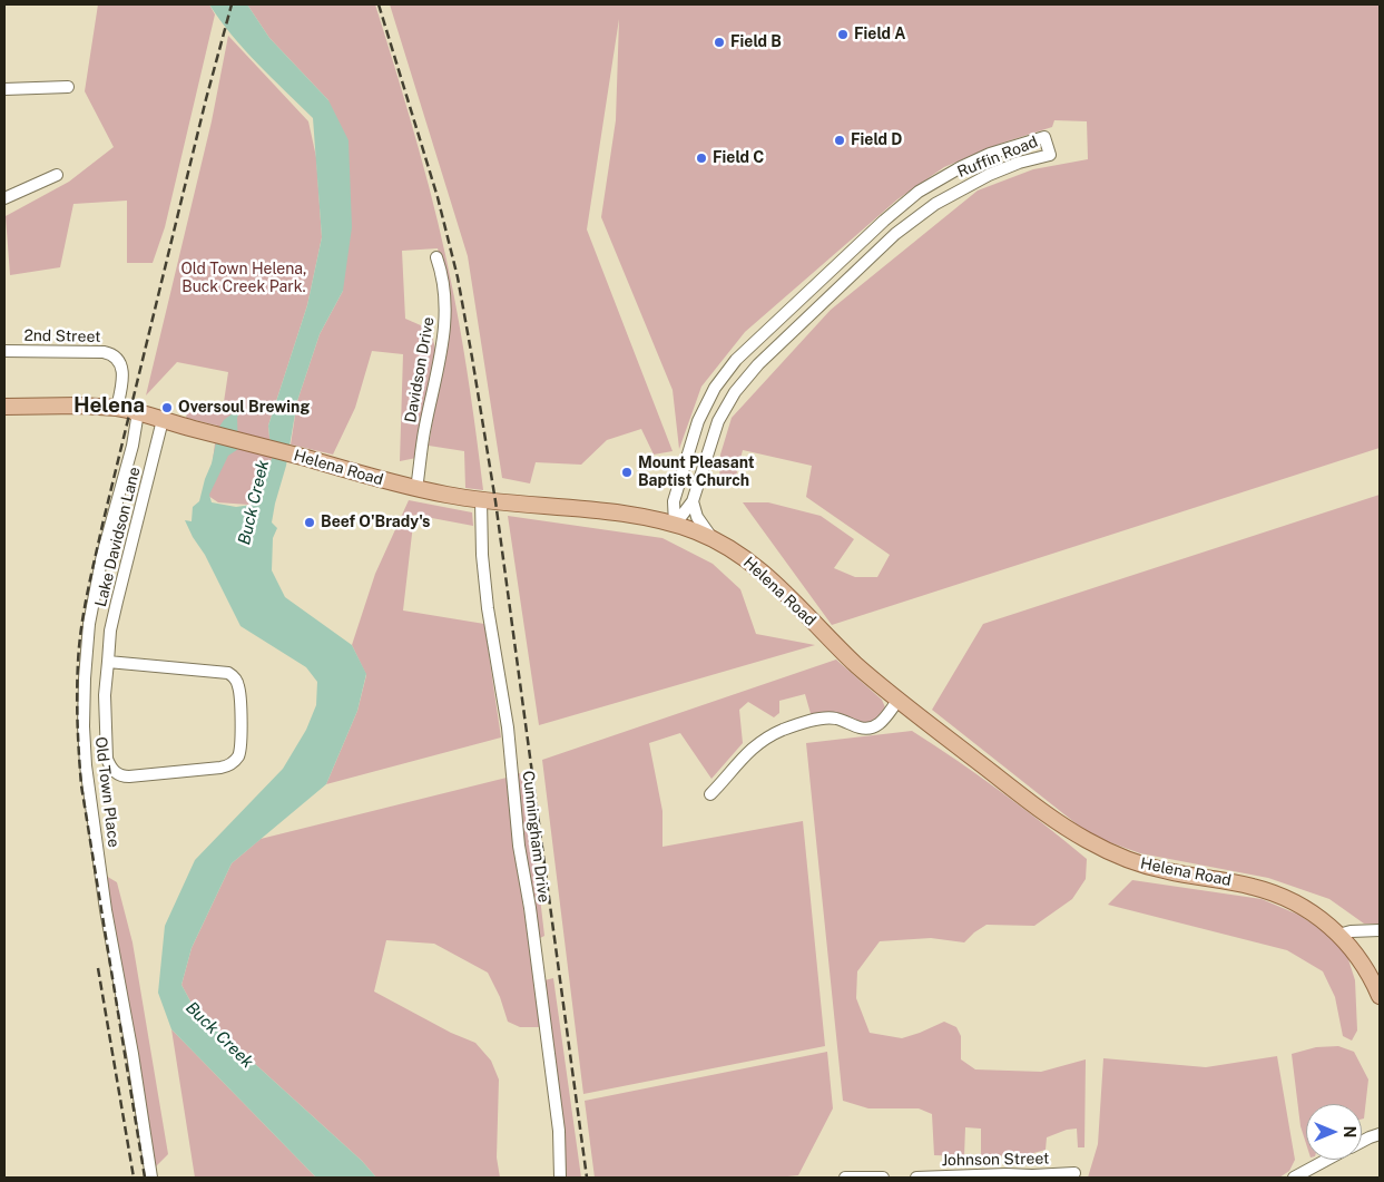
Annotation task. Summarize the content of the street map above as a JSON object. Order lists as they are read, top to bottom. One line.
{"streets":{"main road":["Helena Road"],"street":["Ruffin Road","2nd Street","Davidson Drive","Lake Davidson Lane","Old Town Place","Cunningham Drive","Johnson Street"]},"crossings":[["Ruffin Road","Helena Road"],["2nd Street","Helena Road"],["Davidson Drive","Helena Road"],["Helena Road","Lake Davidson Lane"],["Helena Road","Old Town Place"],["Helena Road","Cunningham Drive"]],"districts":["Helena"],"water":["Buck Creek"],"parks":["Old Town Helena, Buck Creek Park."],"places":["Field A","Field B","Field D","Field C","Oversoul Brewing","Mount Pleasant Baptist Church","Beef O'Brady's"],"north":"right"}
